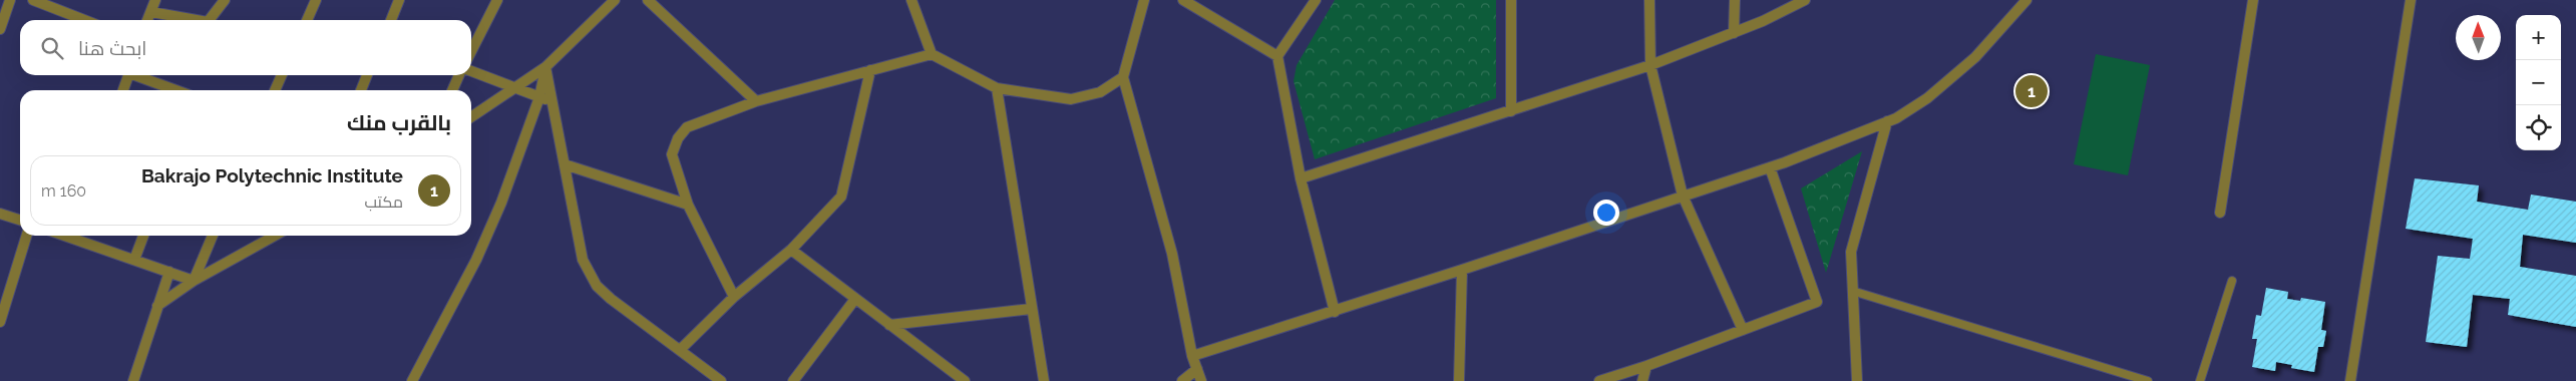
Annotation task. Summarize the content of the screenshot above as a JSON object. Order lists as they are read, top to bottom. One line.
{"north":"top","page":{"map_buttons":["+","−"],"search":"ابحث هنا","pins":"1","heading":"بالقرب منك","list":[{"mark":"1","name":"Bakrajo Polytechnic Institute","note":"مكتب","value":"160 m"}]}}
